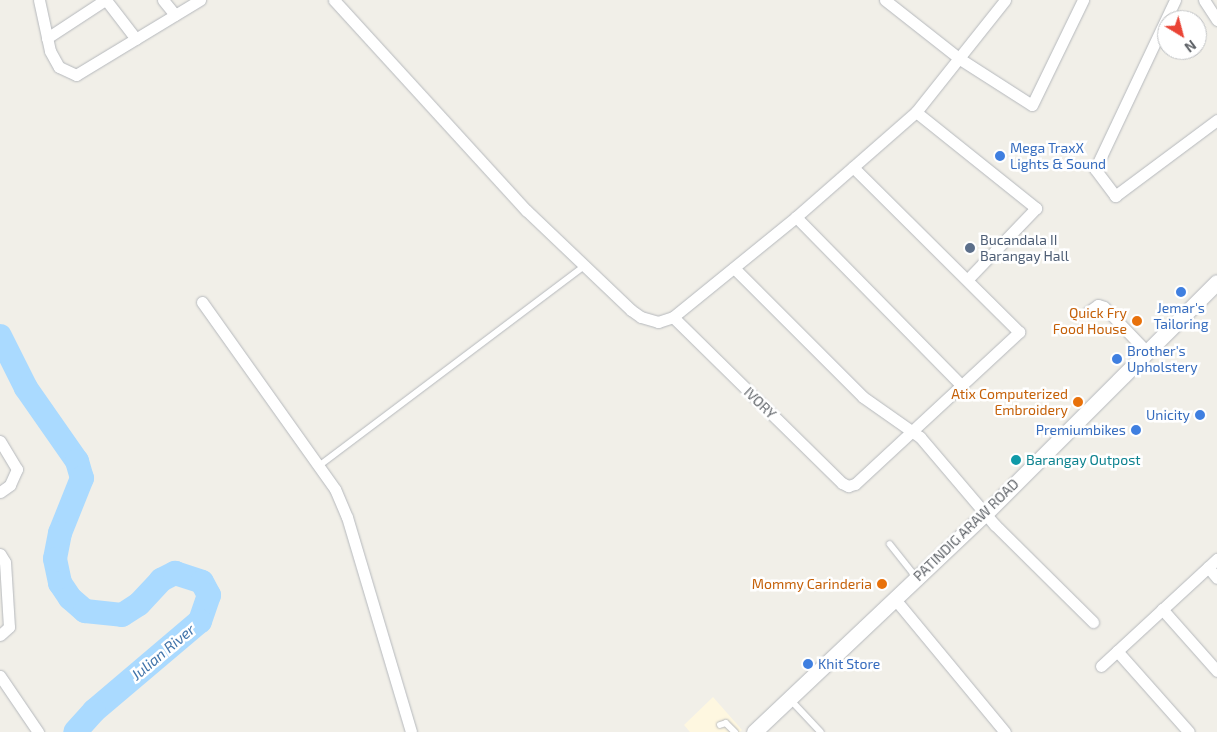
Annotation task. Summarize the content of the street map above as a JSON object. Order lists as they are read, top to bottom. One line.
{"streets":{"main road":["PATINDIG ARAW ROAD"],"street":["IVORY"]},"water":["Julian River"],"places":["Mega TraxX Lights & Sound","Bucandala II Barangay Hall","Jemar's Tailoring","Quick Fry Food House","Brother's Upholstery","Atix Computerized Embroidery","Unicity","Premiumbikes","Barangay Outpost","Mommy Carinderia","Khit Store"],"north":"bottom right"}
